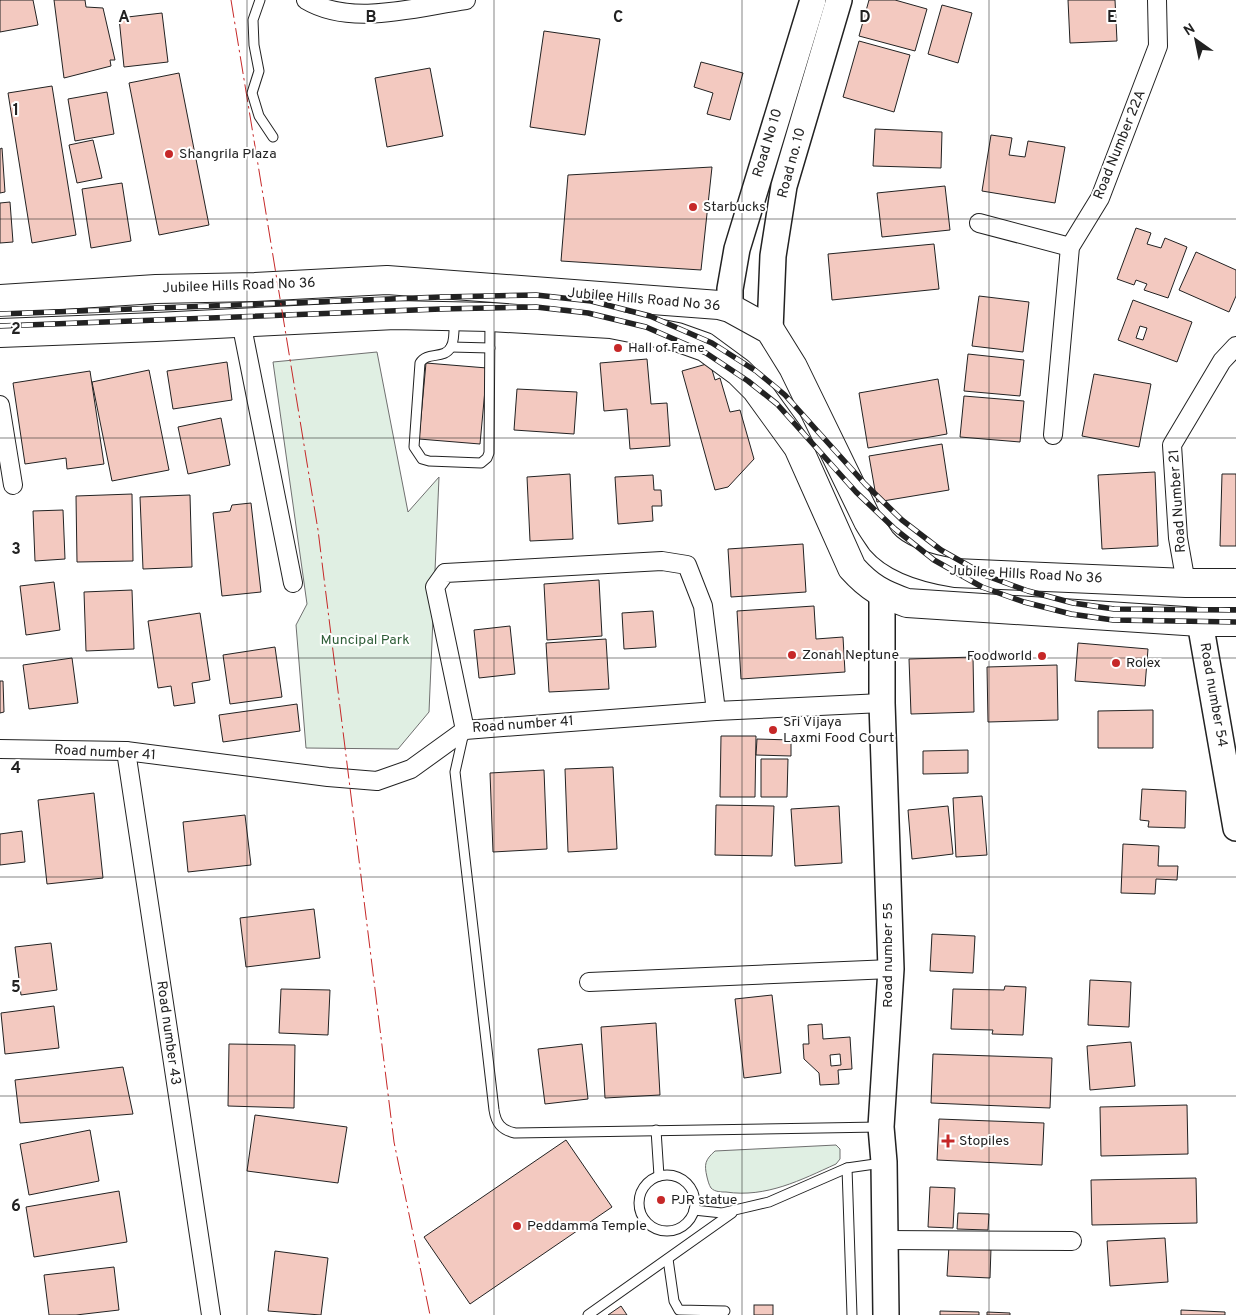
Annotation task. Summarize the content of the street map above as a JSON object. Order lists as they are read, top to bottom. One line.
{"streets":{"main road":["Jubilee Hills Road No 36"],"street":["Road No 10","Road Number 22A","Road no. 10","Road Number 21","Road number 54","Road number 41","Road number 55","Road number 43"]},"crossings":[["Road No 10","Jubilee Hills Road No 36"],["Road no. 10","Jubilee Hills Road No 36"],["Jubilee Hills Road No 36","Road Number 21"],["Jubilee Hills Road No 36","Road number 54"],["Jubilee Hills Road No 36","Road number 55"],["Road number 41","Road number 55"],["Road number 41","Road number 43"]],"parks":["Muncipal Park"],"places":{"other":["Shangrila Plaza","Starbucks","Hall of Fame","Zonah Neptune","Foodworld","Rolex","Sri Vijaya Laxmi Food Court","PJR statue","Peddamma Temple"],"health":["Stopiles"]},"north":"top left","grid":{"columns":["A","B","C","D","E"],"rows":["1","2","3","4","5","6"]}}
